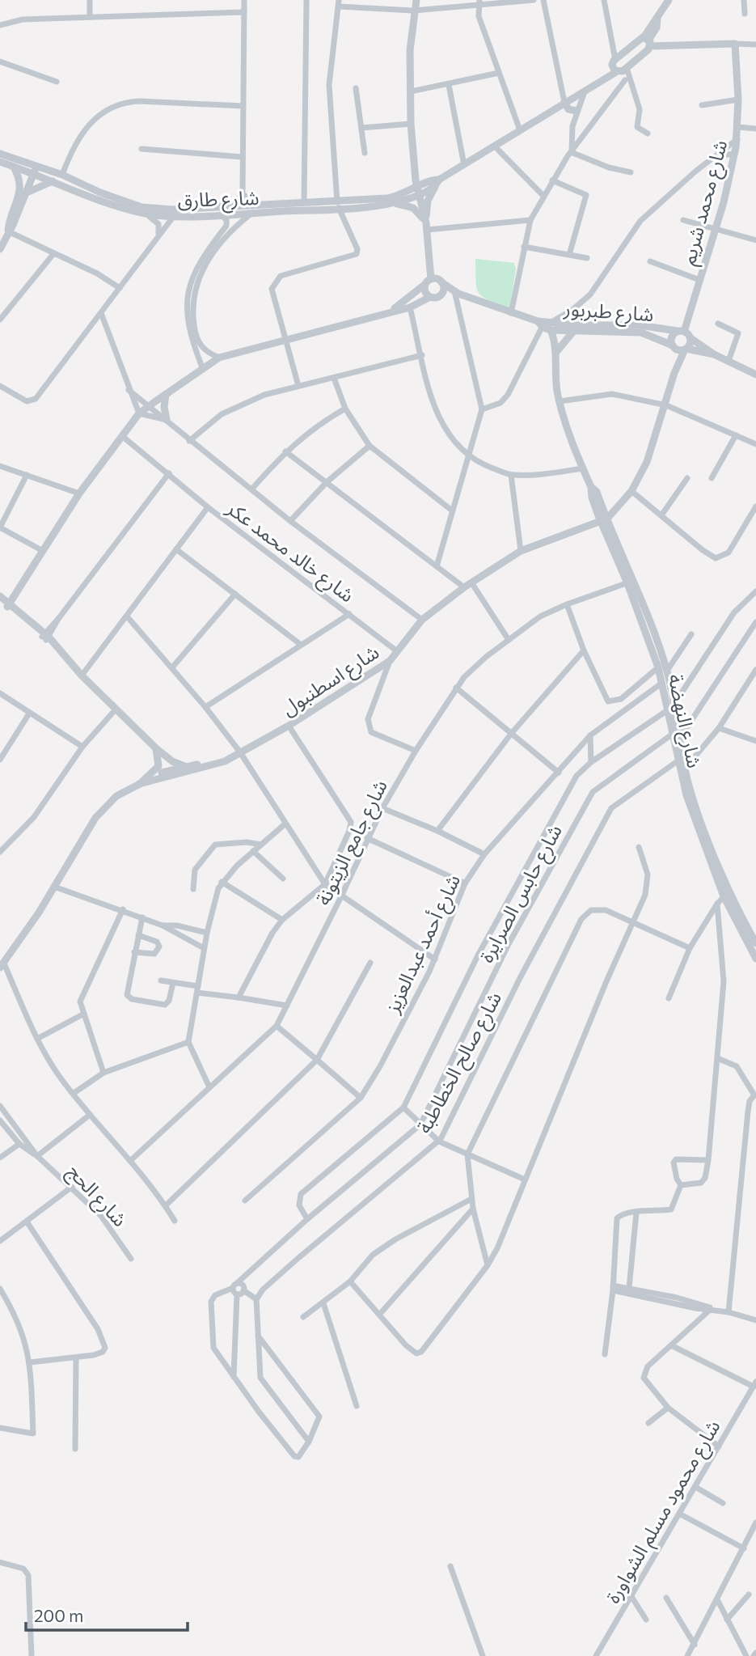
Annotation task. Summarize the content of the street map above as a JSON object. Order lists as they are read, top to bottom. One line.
{"streets":{"street":["شارع طارق","شارع محمد شريم","شارع طبربور","شارع خالد محمد عكر","شارع اسطنبول","شارع النهضة","شارع جامع الزيتونة","شارع حابس الصرايرة","شارع أحمد عبدالعزيز","شارع صالح الخطاطبة","شارع الحج","شارع محمود مسلم الشواورة"]},"crossings":[["شارع محمد شريم","شارع طبربور"],["شارع طبربور","شارع النهضة"],["شارع خالد محمد عكر","شارع اسطنبول"],["شارع اسطنبول","شارع النهضة"],["شارع النهضة","شارع جامع الزيتونة"],["شارع النهضة","شارع حابس الصرايرة"],["شارع النهضة","شارع أحمد عبدالعزيز"],["شارع النهضة","شارع صالح الخطاطبة"]],"scale_bar":"200 m"}
